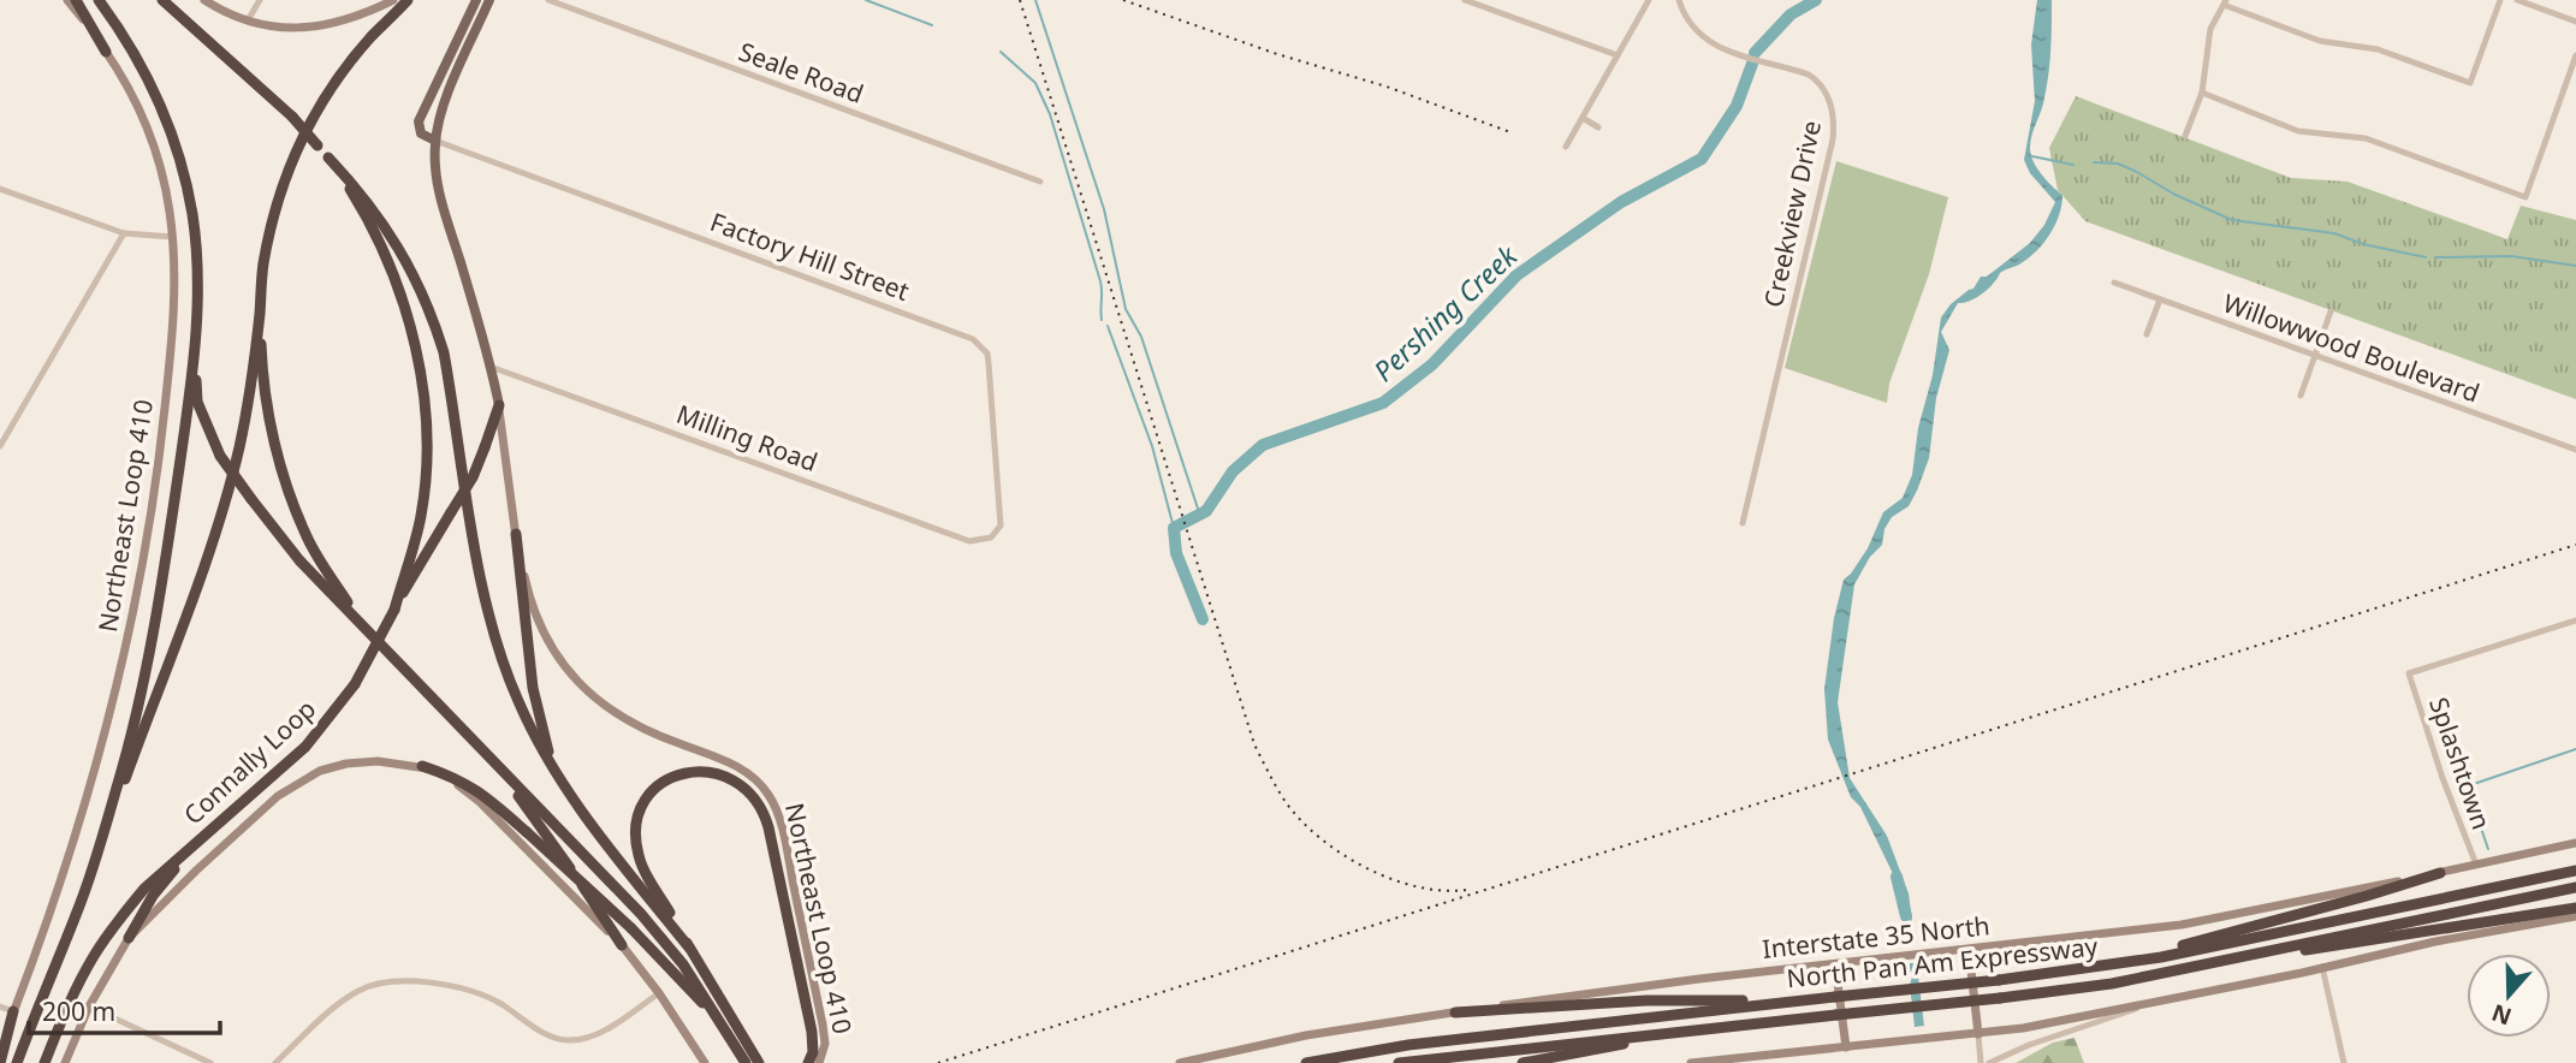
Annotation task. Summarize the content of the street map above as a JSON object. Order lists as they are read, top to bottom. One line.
{"streets":{"highway":["Connally Loop","North Pan Am Expressway"],"main road":["Northeast Loop 410","Interstate 35 North"],"street":["Seale Road","Creekview Drive","Factory Hill Street","Willowwood Boulevard","Milling Road","Splashtown"]},"crossings":[["Factory Hill Street","Milling Road"],["Splashtown","Interstate 35 North"]],"water":["Pershing Creek"],"scale_bar":"200 m","north":"bottom"}
